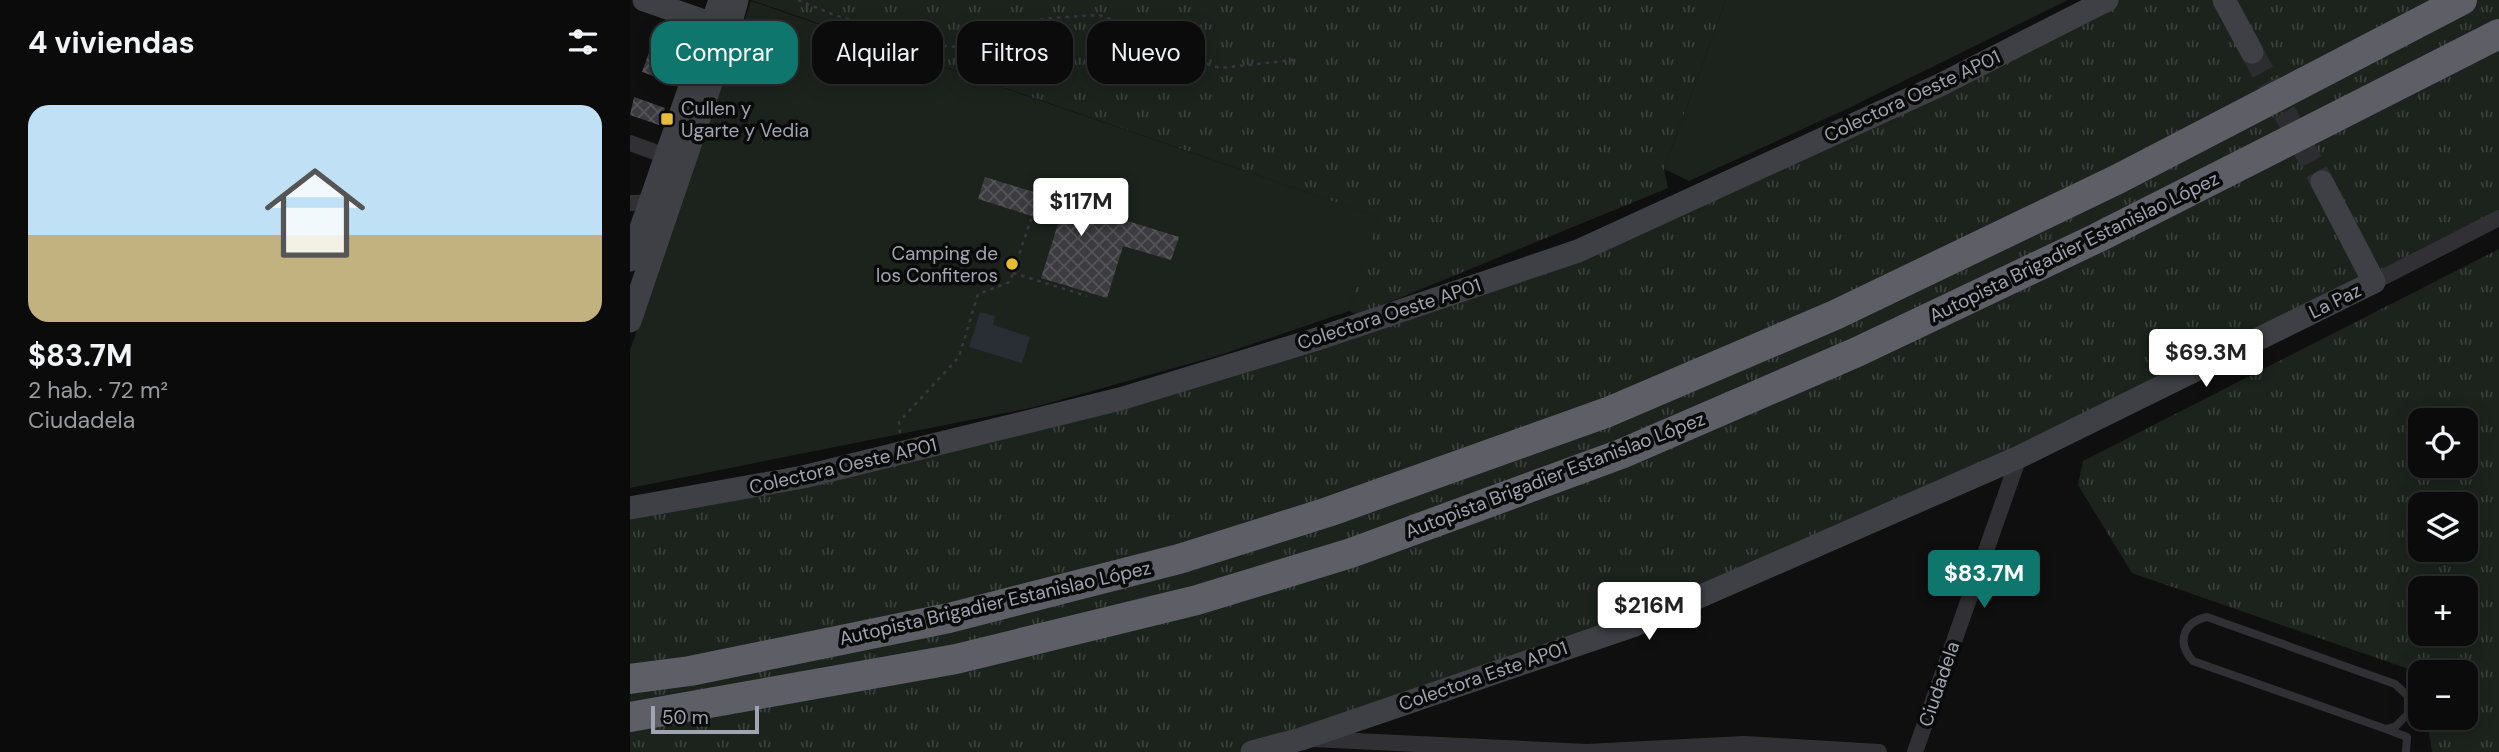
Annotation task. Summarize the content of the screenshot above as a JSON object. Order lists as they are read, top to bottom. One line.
{"streets":{"highway":["Autopista Brigadier Estanislao López"],"street":["Colectora Oeste AP01","La Paz","Colectora Este AP01","Ciudadela"]},"crossings":[["La Paz","Colectora Este AP01"],["La Paz","Ciudadela"],["Colectora Este AP01","Ciudadela"]],"places":{"transit":["Cullen y Ugarte y Vedia"],"other":["Camping de los Confiteros"]},"scale_bar":"50 m","page":{"heading":"4 viviendas","chip":["Comprar","Alquilar","Filtros","Nuevo"],"list":[{"name":"$83.7M","note":"2 hab. · 72 m² · Ciudadela"}],"price":["$117M","$69.3M","$83.7M","$216M"],"map_buttons":["+","−"],"scale":"50 m"}}
